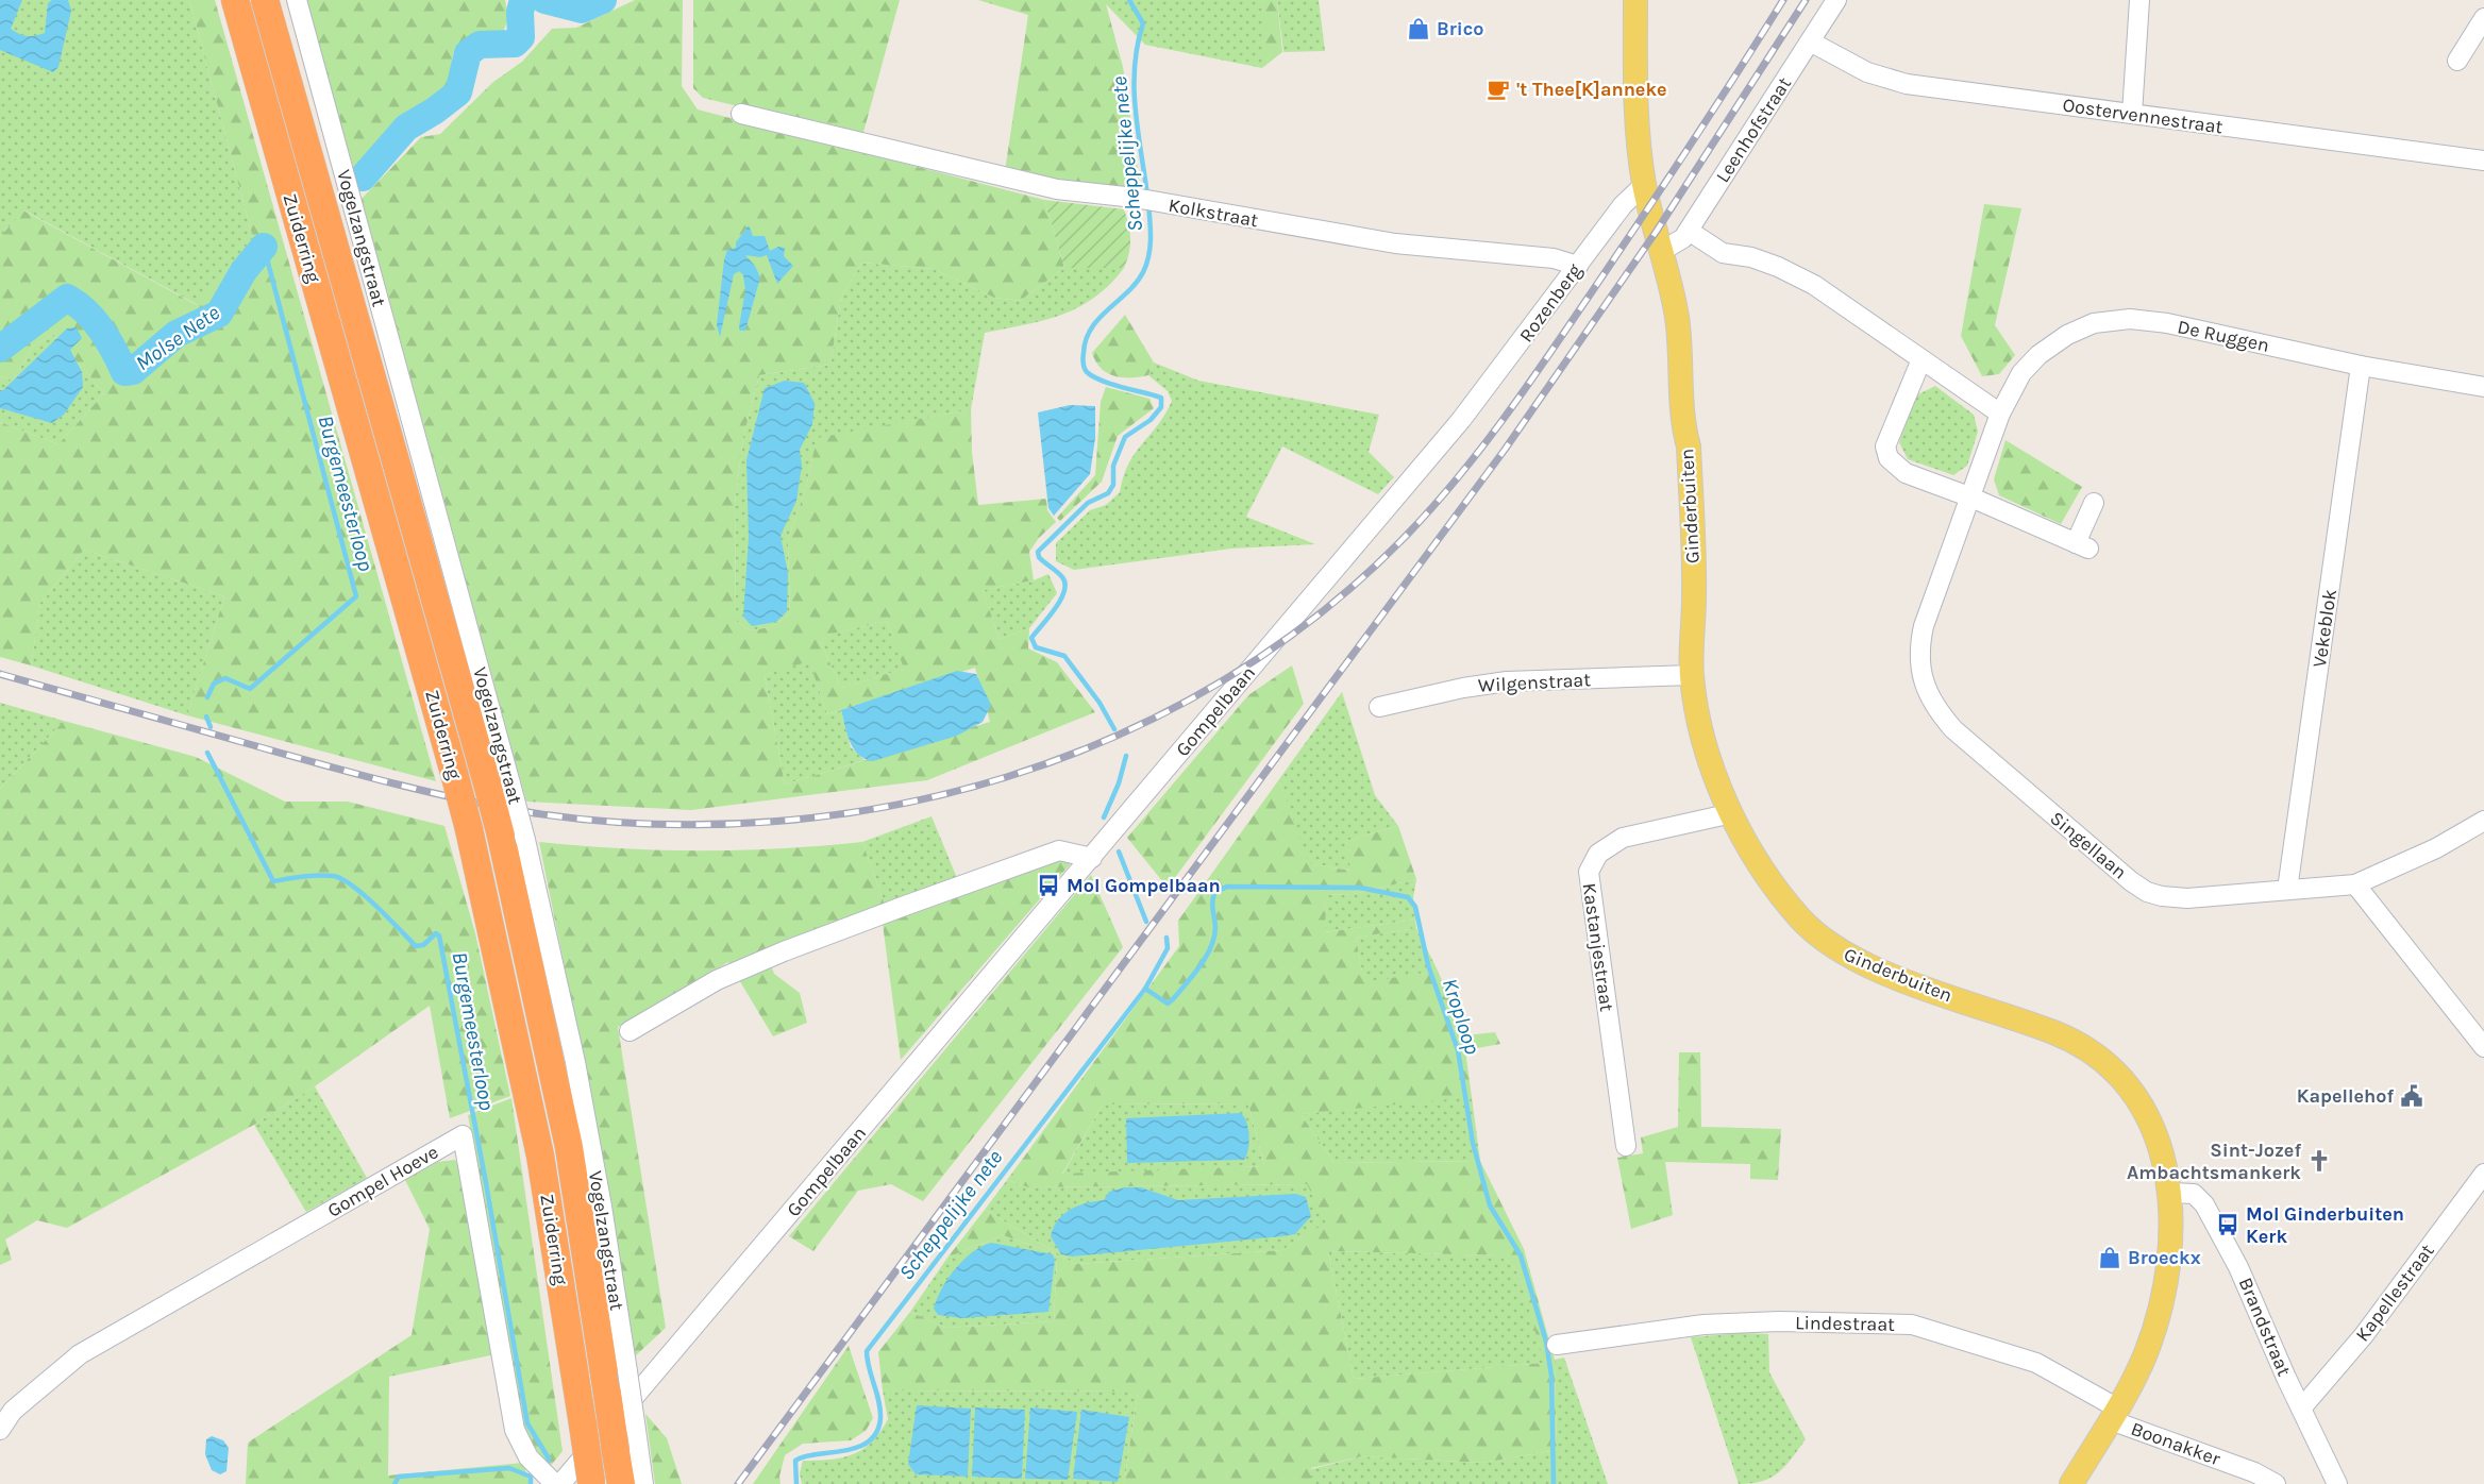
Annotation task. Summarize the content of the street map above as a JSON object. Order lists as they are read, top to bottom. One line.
{"streets":{"highway":["Zuiderring"],"main road":["Ginderbuiten"],"street":["Oostervennestraat","Leenhofstraat","Kolkstraat","Vogelzangstraat","Rozenberg","De Ruggen","Vekeblok","Wilgenstraat","Gompelbaan","Singellaan","Kastanjestraat","Gompel Hoeve","Kapellestraat","Lindestraat","Brandstraat","Boonakker"]},"crossings":[["Oostervennestraat","Leenhofstraat"],["Leenhofstraat","Ginderbuiten"],["Kolkstraat","Rozenberg"],["Zuiderring","Vogelzangstraat"],["Rozenberg","Ginderbuiten"],["Rozenberg","Gompelbaan"],["De Ruggen","Vekeblok"],["De Ruggen","Singellaan"],["Ginderbuiten","Wilgenstraat"],["Ginderbuiten","Kastanjestraat"],["Ginderbuiten","Lindestraat"],["Ginderbuiten","Brandstraat"],["Ginderbuiten","Boonakker"],["Vekeblok","Singellaan"],["Kapellestraat","Brandstraat"],["Lindestraat","Boonakker"]],"water":["Scheppelijke nete","Molse Nete","Burgemeesterloop","Kroploop"],"places":{"shop":["Brico","Broeckx"],"cafe":["'t Thee[K]anneke"],"bus stop":["Mol Gompelbaan","Mol Ginderbuiten Kerk"],"public building":["Kapellehof"],"church":["Sint-Jozef Ambachtsmankerk"]}}
